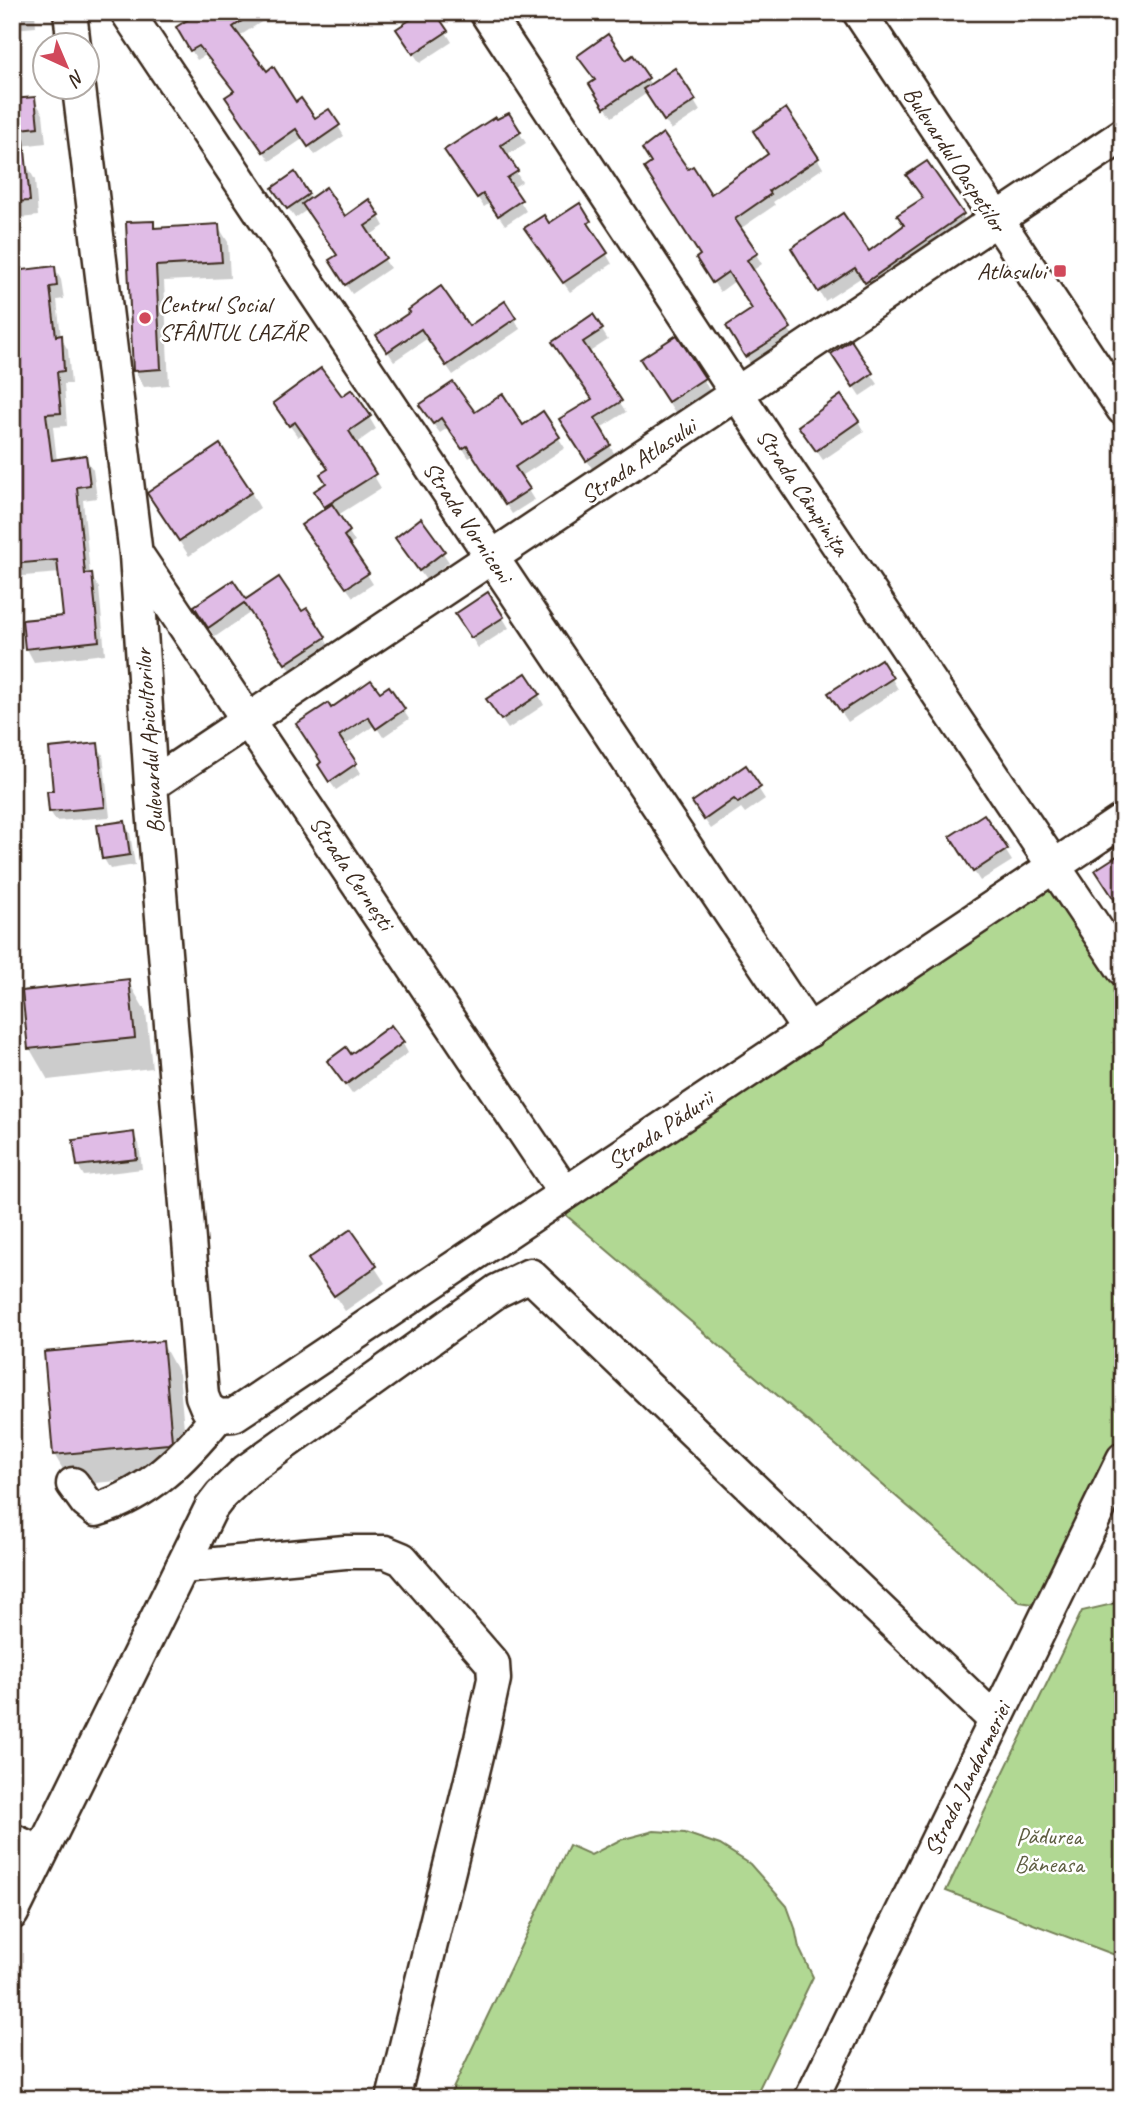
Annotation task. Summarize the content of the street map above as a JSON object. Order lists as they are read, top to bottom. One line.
{"streets":{"street":["Bulevardul Oaspeților","Strada Atlasului","Strada Câmpinița","Strada Vorniceni","Bulevardul Apicultorilor","Strada Cernești","Strada Pădurii","Strada Jandarmeriei"]},"crossings":[["Bulevardul Oaspeților","Strada Atlasului"],["Strada Atlasului","Strada Câmpinița"],["Strada Atlasului","Strada Vorniceni"],["Strada Atlasului","Bulevardul Apicultorilor"],["Strada Atlasului","Strada Cernești"],["Strada Câmpinița","Strada Pădurii"],["Strada Vorniceni","Strada Pădurii"],["Bulevardul Apicultorilor","Strada Cernești"],["Bulevardul Apicultorilor","Strada Pădurii"],["Strada Cernești","Strada Pădurii"]],"parks":["Pădurea Băneasa"],"places":{"transit":["Atlasului"],"other":["Centrul Social SFÂNTUL LAZĂR"]},"north":"bottom right"}
